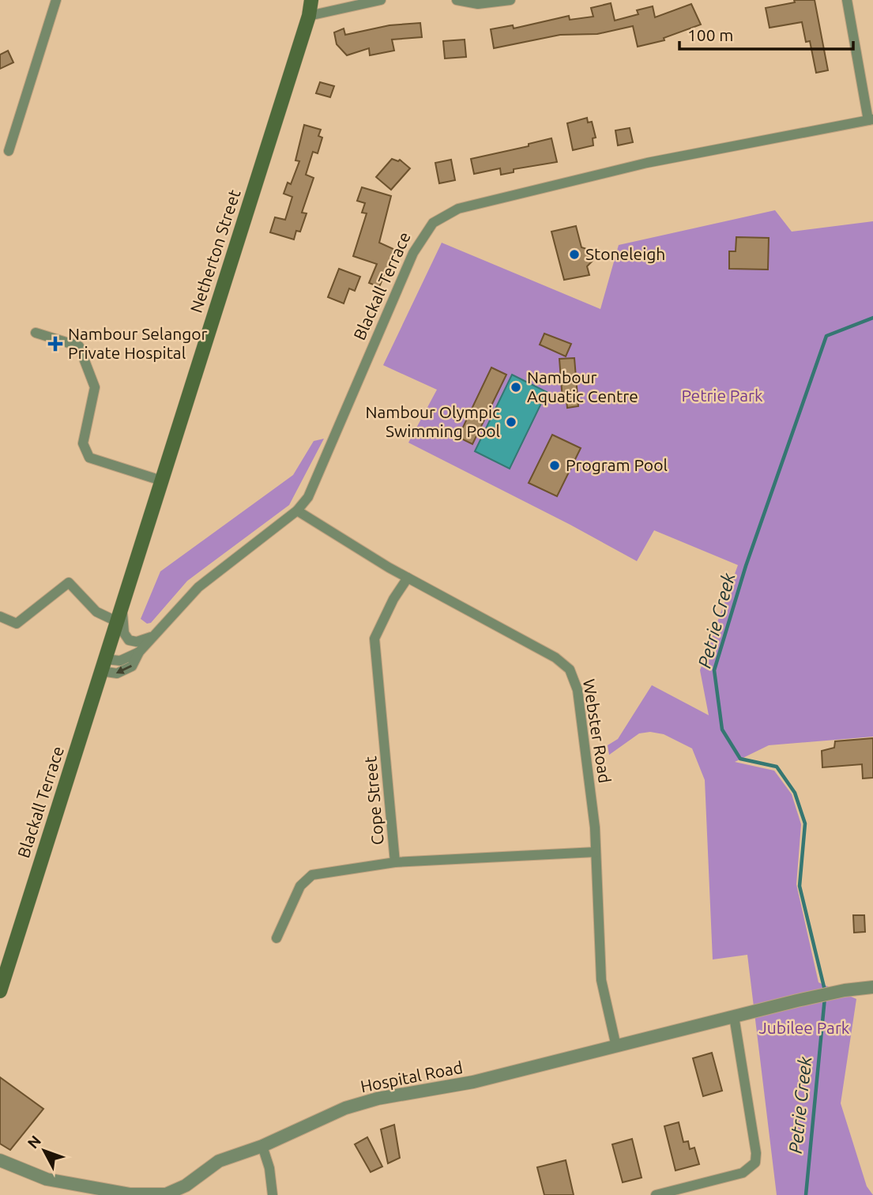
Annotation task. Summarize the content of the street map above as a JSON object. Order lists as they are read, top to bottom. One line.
{"streets":{"main road":["Netherton Street","Blackall Terrace"],"street":["Webster Road","Cope Street","Hospital Road"]},"crossings":[["Netherton Street","Blackall Terrace"],["Blackall Terrace","Webster Road"],["Webster Road","Cope Street"],["Webster Road","Hospital Road"]],"water":["Petrie Creek"],"parks":["Petrie Park","Jubilee Park"],"places":{"other":["Stoneleigh","Nambour Aquatic Centre","Nambour Olympic Swimming Pool","Program Pool"],"health":["Nambour Selangor Private Hospital"]},"scale_bar":"100 m","north":"top left"}
